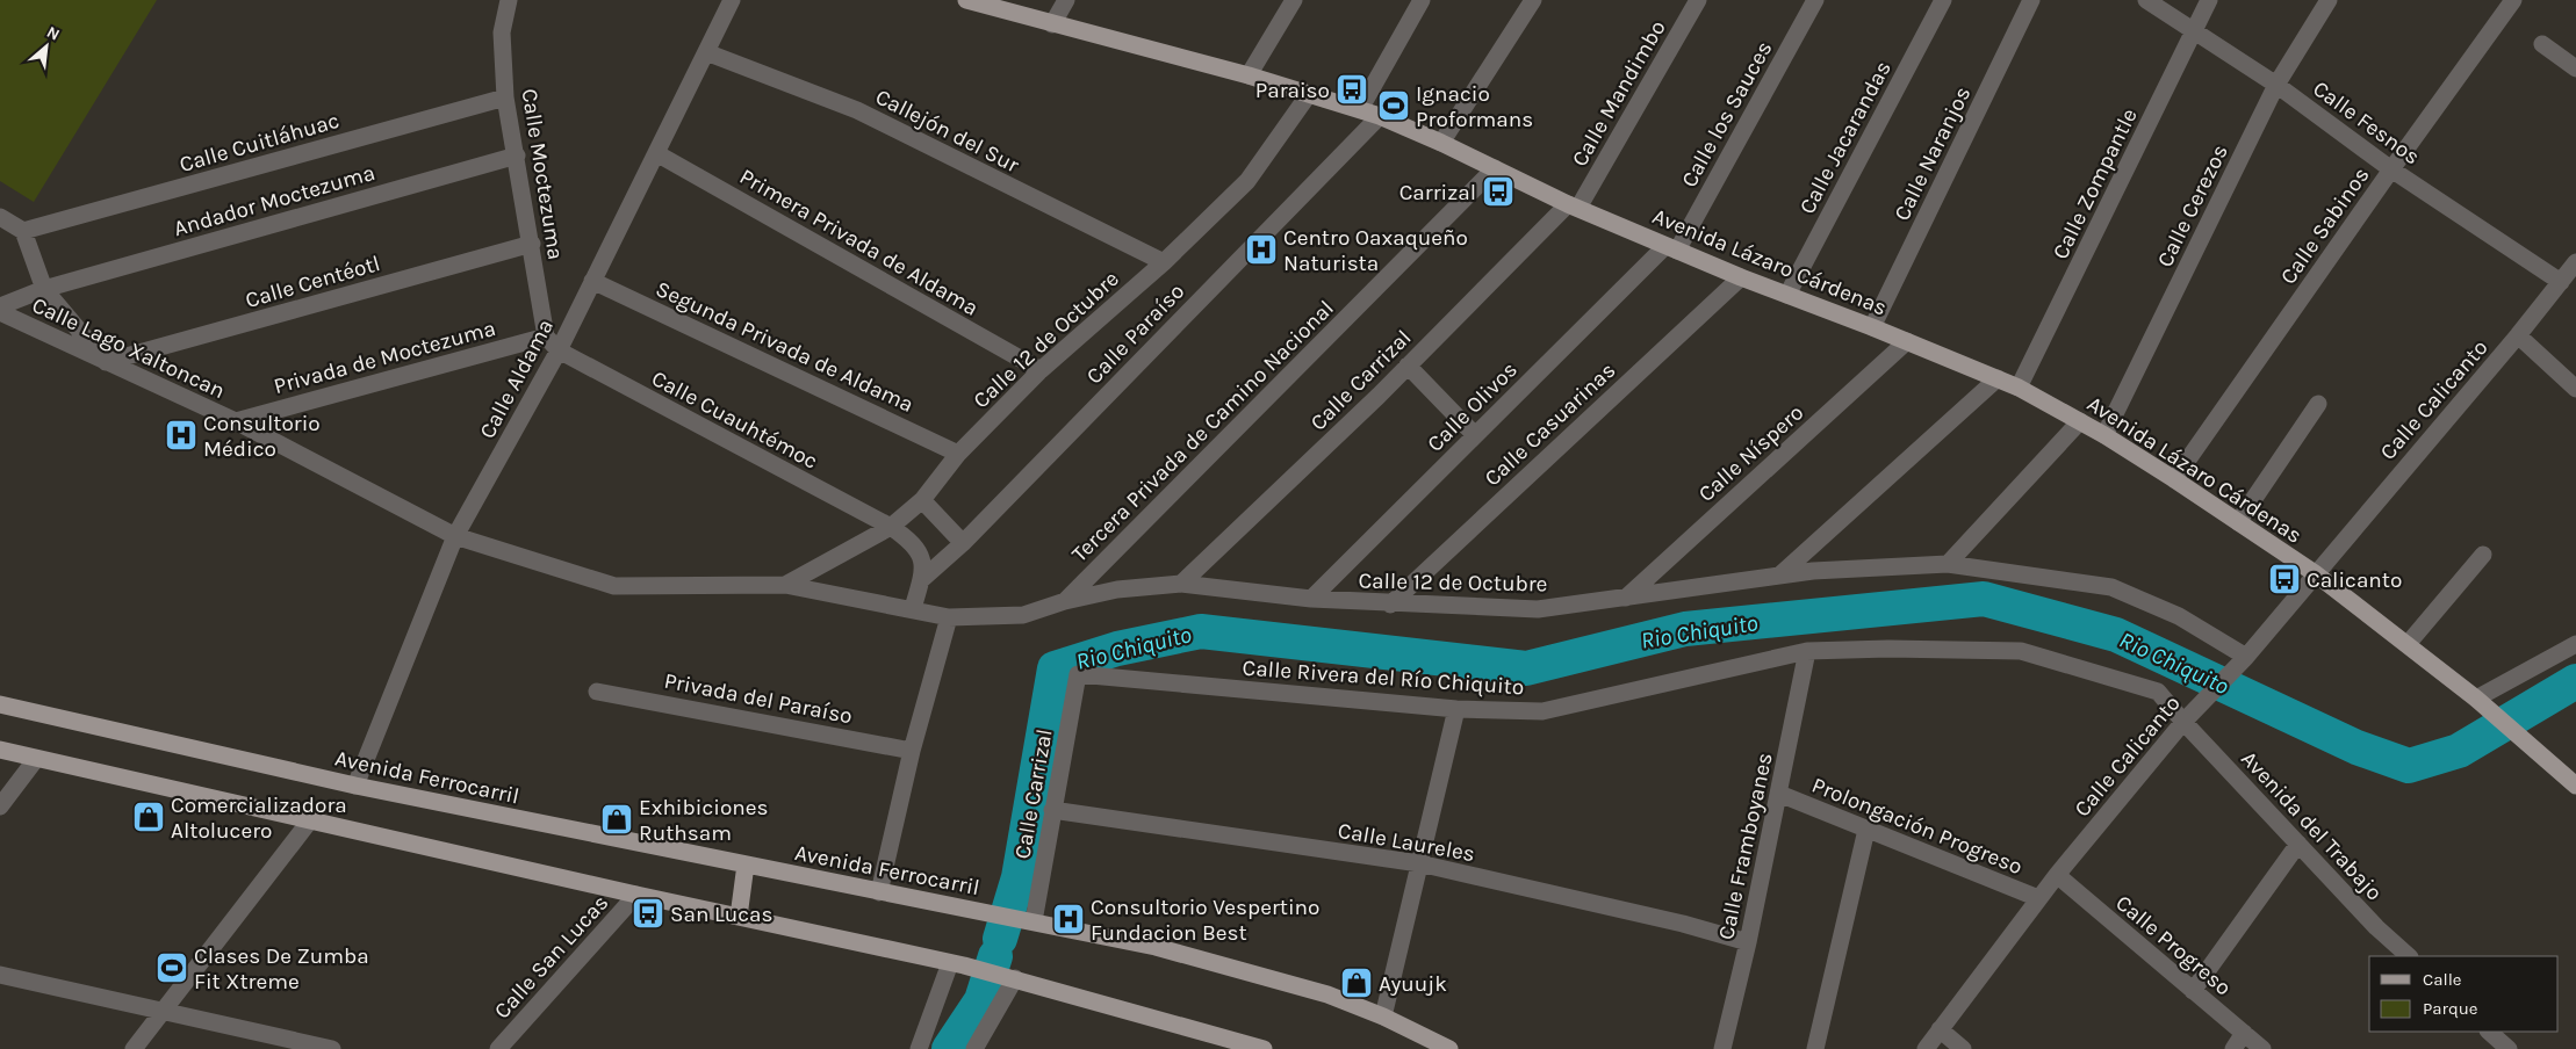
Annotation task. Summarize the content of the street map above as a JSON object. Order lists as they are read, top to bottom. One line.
{"streets":{"main road":["Avenida Lázaro Cárdenas","Avenida Ferrocarril"],"street":["Calle Mandimbo","Calle los Sauces","Calle Fesnos","Callejón del Sur","Calle Jacarandas","Calle Cuitláhuac","Calle Naranjos","Calle Moctezuma","Calle Zompantle","Andador Moctezuma","Calle Cerezos","Calle Sabinos","Primera Privada de Aldama","Calle Centéotl","Calle Paraíso","Calle 12 de Octubre","Segunda Privada de Aldama","Calle Lago Xaltoncan","Privada de Moctezuma","Calle Aldama","Calle Carrizal","Calle Calicanto","Calle Olivos","Calle Cuauhtémoc","Calle Casuarinas","Tercera Privada de Camino Nacional","Calle Níspero","Calle Rivera del Río Chiquito","Privada del Paraíso","Prolongación Progreso","Avenida del Trabajo","Calle Laureles","Calle Framboyanes","Calle Progreso","Calle San Lucas"]},"crossings":[["Calle Mandimbo","Avenida Lázaro Cárdenas"],["Calle Mandimbo","Calle Carrizal"],["Calle los Sauces","Avenida Lázaro Cárdenas"],["Calle los Sauces","Calle Olivos"],["Calle Fesnos","Calle Zompantle"],["Calle Fesnos","Calle Cerezos"],["Calle Fesnos","Calle Sabinos"],["Calle Fesnos","Calle Calicanto"],["Callejón del Sur","Calle 12 de Octubre"],["Callejón del Sur","Calle Aldama"],["Calle Jacarandas","Avenida Lázaro Cárdenas"],["Calle Cuitláhuac","Calle Moctezuma"],["Calle Naranjos","Avenida Lázaro Cárdenas"],["Calle Moctezuma","Andador Moctezuma"],["Calle Moctezuma","Calle Centéotl"],["Calle Moctezuma","Privada de Moctezuma"],["Calle Zompantle","Avenida Lázaro Cárdenas"],["Calle Cerezos","Avenida Lázaro Cárdenas"],["Calle Sabinos","Avenida Lázaro Cárdenas"],["Primera Privada de Aldama","Calle 12 de Octubre"],["Primera Privada de Aldama","Calle Aldama"],["Avenida Lázaro Cárdenas","Calle Paraíso"],["Avenida Lázaro Cárdenas","Calle 12 de Octubre"],["Avenida Lázaro Cárdenas","Calle Carrizal"],["Avenida Lázaro Cárdenas","Calle Calicanto"],["Avenida Lázaro Cárdenas","Calle Olivos"],["Avenida Lázaro Cárdenas","Calle Casuarinas"],["Avenida Lázaro Cárdenas","Tercera Privada de Camino Nacional"],["Avenida Lázaro Cárdenas","Calle Níspero"],["Calle Centéotl","Calle Lago Xaltoncan"],["Calle Paraíso","Calle Cuauhtémoc"],["Calle 12 de Octubre","Segunda Privada de Aldama"],["Calle 12 de Octubre","Calle Lago Xaltoncan"],["Calle 12 de Octubre","Calle Aldama"],["Calle 12 de Octubre","Calle Carrizal"],["Calle 12 de Octubre","Calle Calicanto"],["Calle 12 de Octubre","Calle Olivos"],["Calle 12 de Octubre","Calle Cuauhtémoc"],["Calle 12 de Octubre","Calle Casuarinas"],["Calle 12 de Octubre","Tercera Privada de Camino Nacional"],["Calle 12 de Octubre","Calle Níspero"],["Segunda Privada de Aldama","Calle Aldama"],["Calle Lago Xaltoncan","Privada de Moctezuma"],["Calle Lago Xaltoncan","Calle Aldama"],["Calle Aldama","Calle Cuauhtémoc"],["Calle Aldama","Avenida Ferrocarril"],["Calle Carrizal","Calle Rivera del Río Chiquito"],["Calle Carrizal","Avenida Ferrocarril"],["Calle Carrizal","Calle Laureles"],["Calle Calicanto","Calle Rivera del Río Chiquito"],["Calle Calicanto","Prolongación Progreso"],["Calle Calicanto","Avenida del Trabajo"],["Calle Calicanto","Calle Progreso"],["Calle Rivera del Río Chiquito","Avenida del Trabajo"],["Calle Rivera del Río Chiquito","Calle Framboyanes"],["Prolongación Progreso","Calle Framboyanes"],["Calle Laureles","Calle Framboyanes"]],"water":["Rio Chiquito"],"places":{"bus stop":["Paraiso","Carrizal","Calicanto","San Lucas"],"sports":["Ignacio Proformans","Clases De Zumba Fit Xtreme"],"hospital":["Centro Oaxaqueño Naturista","Consultorio Médico","Consultorio Vespertino Fundacion Best"],"shop":["Comercializadora Altolucero","Exhibiciones Ruthsam","Ayuujk"]},"legend":["Calle","Parque"],"north":"top right"}
